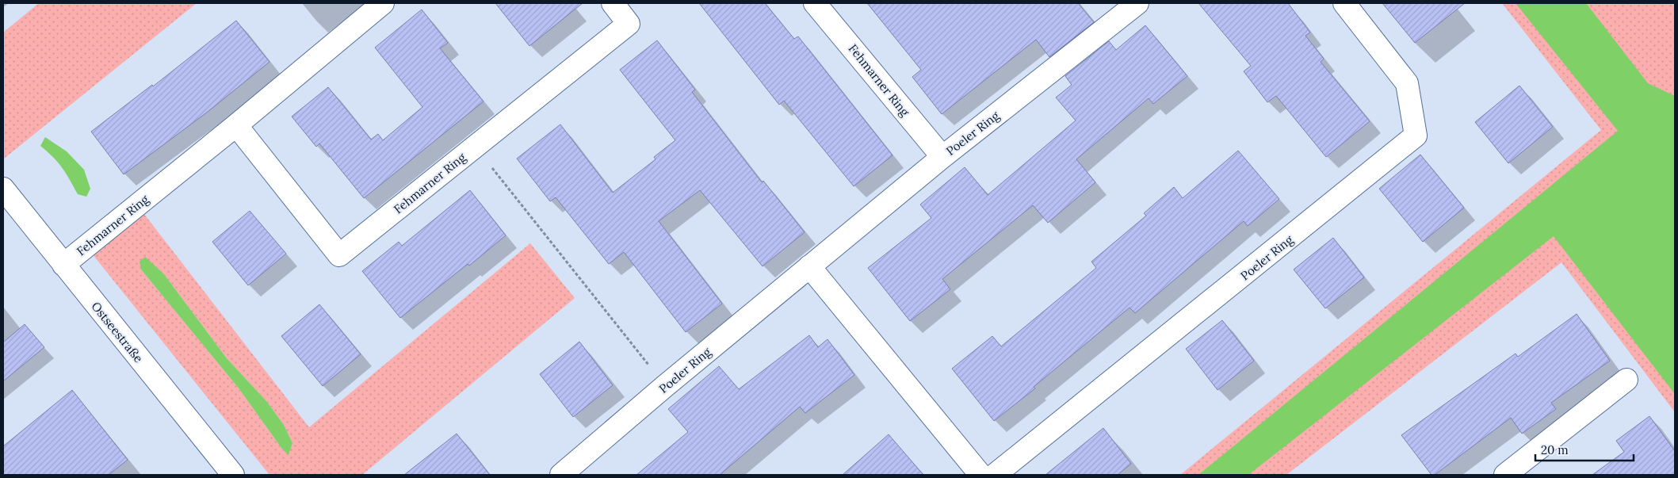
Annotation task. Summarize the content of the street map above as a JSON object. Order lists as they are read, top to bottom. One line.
{"streets":{"street":["Fehmarner Ring","Poeler Ring","Ostseestraße"]},"crossings":[["Fehmarner Ring","Poeler Ring"],["Fehmarner Ring","Ostseestraße"]],"scale_bar":"20 m"}
